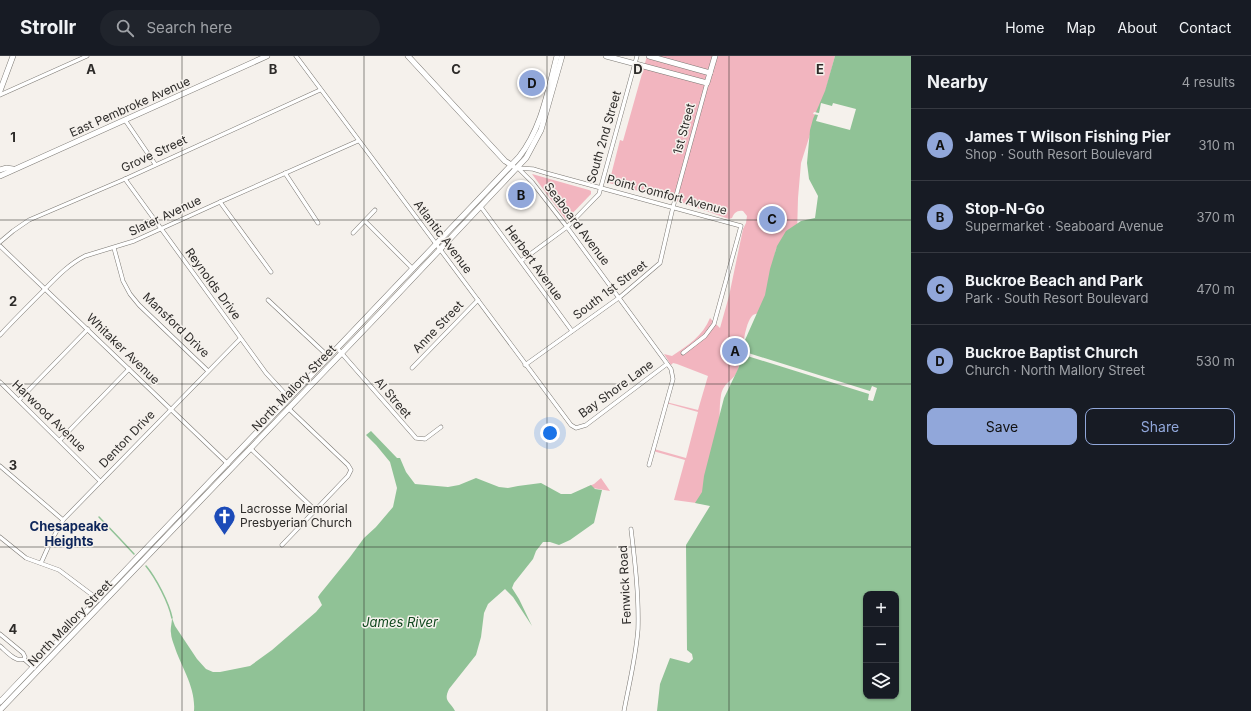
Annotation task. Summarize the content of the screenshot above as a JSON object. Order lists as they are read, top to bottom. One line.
{"streets":{"main road":["East Pembroke Avenue","1st Street","Seaboard Avenue","North Mallory Street"],"street":["South 2nd Street","Grove Street","Point Comfort Avenue","Slater Avenue","Atlantic Avenue","Herbert Avenue","Reynolds Drive","South 1st Street","Mansford Drive","Anne Street","Whitaker Avenue","Bay Shore Lane","Al Street","Harwood Avenue","Denton Drive","Fenwick Road"]},"crossings":[["1st Street","Point Comfort Avenue"],["1st Street","South 1st Street"],["South 2nd Street","Point Comfort Avenue"],["South 2nd Street","Seaboard Avenue"],["South 2nd Street","Herbert Avenue"],["Grove Street","Atlantic Avenue"],["Grove Street","Reynolds Drive"],["Point Comfort Avenue","Seaboard Avenue"],["Point Comfort Avenue","South 1st Street"],["Point Comfort Avenue","North Mallory Street"],["Slater Avenue","Atlantic Avenue"],["Slater Avenue","Reynolds Drive"],["Slater Avenue","Mansford Drive"],["Slater Avenue","Whitaker Avenue"],["Seaboard Avenue","South 1st Street"],["Seaboard Avenue","North Mallory Street"],["Seaboard Avenue","Bay Shore Lane"],["Atlantic Avenue","South 1st Street"],["Atlantic Avenue","Anne Street"],["Atlantic Avenue","North Mallory Street"],["Atlantic Avenue","Bay Shore Lane"],["Herbert Avenue","South 1st Street"],["Herbert Avenue","North Mallory Street"],["Reynolds Drive","North Mallory Street"],["Reynolds Drive","Denton Drive"],["Mansford Drive","Denton Drive"],["Whitaker Avenue","North Mallory Street"],["Whitaker Avenue","Denton Drive"],["North Mallory Street","Al Street"],["Harwood Avenue","Denton Drive"]],"districts":["Chesapeake Heights"],"water":["James River"],"places":{"church":["Lacrosse Memorial Presbyerian Church"]},"page":{"header":"Strollr","search":"Search here","nav":["Home","Map","About","Contact"],"heading":["Nearby","4 results"],"pins":["D","B","C","A"],"list":[{"mark":"A","name":"James T Wilson Fishing Pier","note":"Shop · South Resort Boulevard","value":"310 m"},{"mark":"B","name":"Stop-N-Go","note":"Supermarket · Seaboard Avenue","value":"370 m"},{"mark":"C","name":"Buckroe Beach and Park","note":"Park · South Resort Boulevard","value":"470 m"},{"mark":"D","name":"Buckroe Baptist Church","note":"Church · North Mallory Street","value":"530 m"}],"buttons":["Save","Share"],"map_buttons":["+","−"]},"grid":{"columns":["A","B","C","D","E"],"rows":["1","2","3","4"]}}
